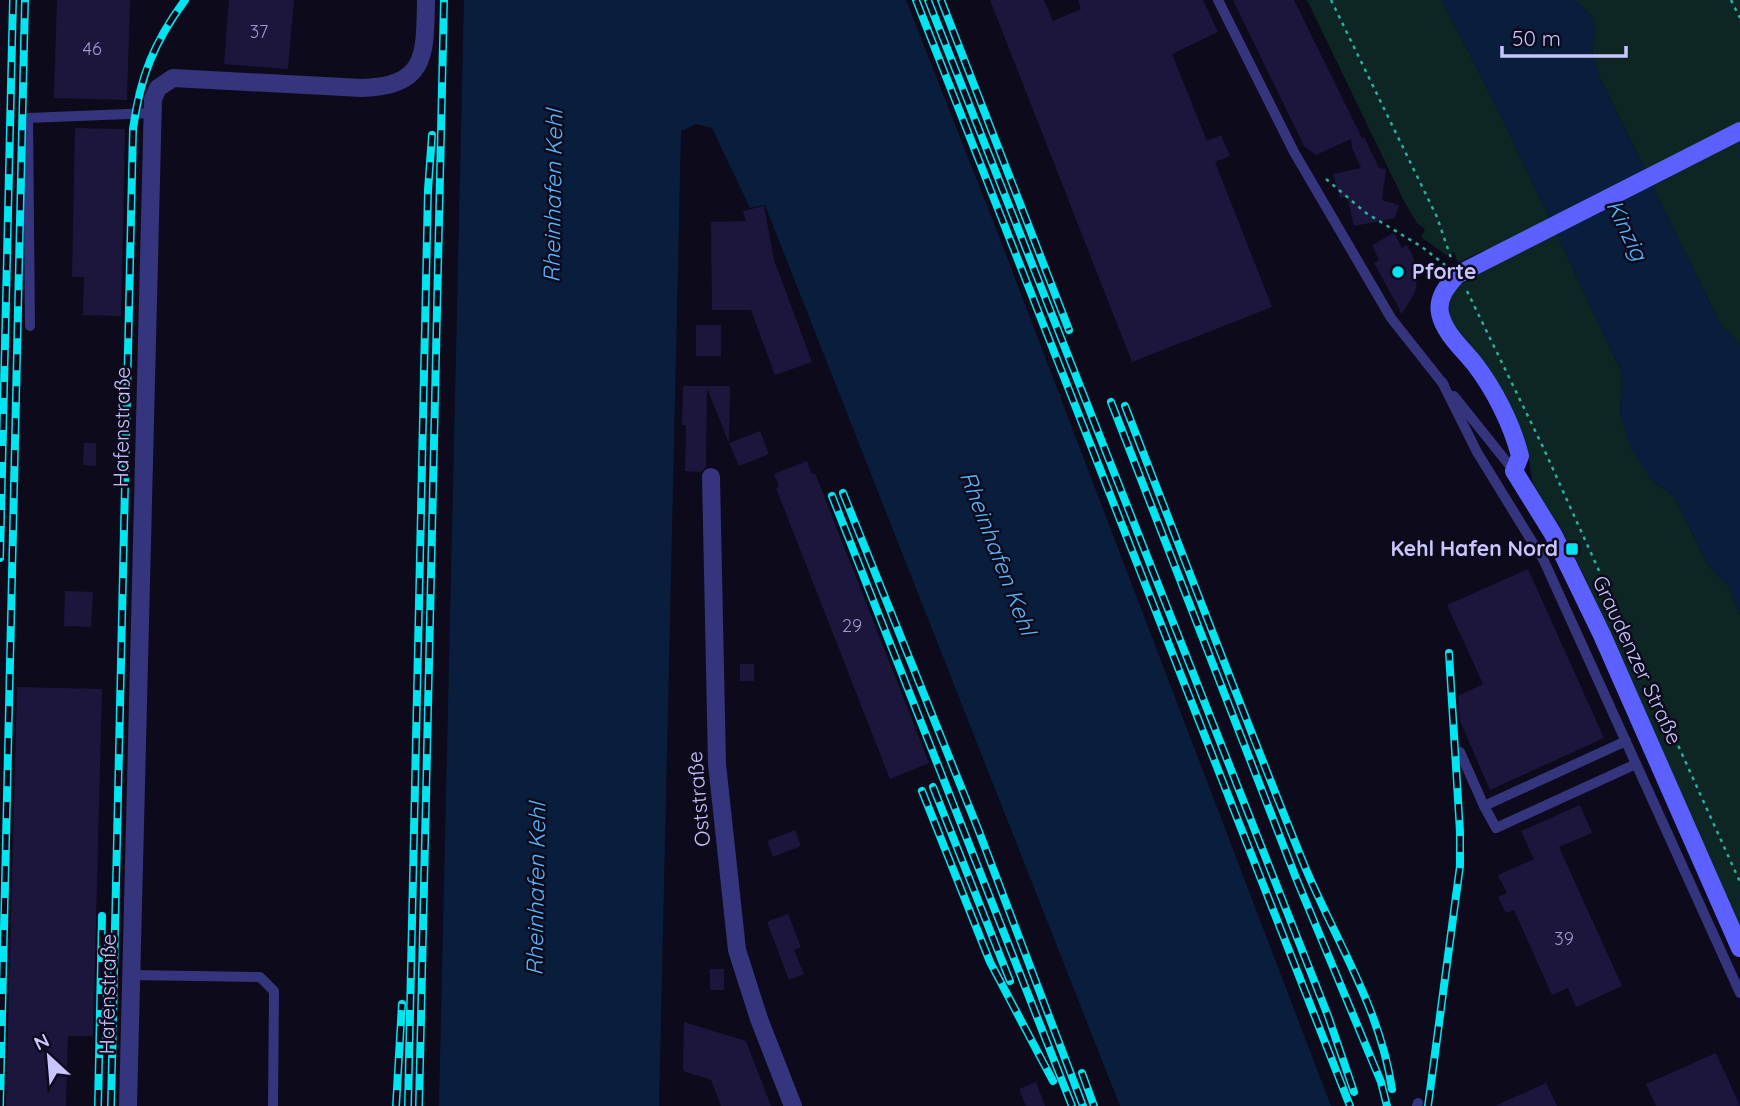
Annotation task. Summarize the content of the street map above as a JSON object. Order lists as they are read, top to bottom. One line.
{"streets":{"street":["Hafenstraße","Graudenzer Straße","Oststraße"]},"water":["Rheinhafen Kehl","Kinzig"],"places":{"other":["Pforte"],"transit":["Kehl Hafen Nord"]},"house_numbers":["37","46","29","39"],"scale_bar":"50 m","north":"top left"}
